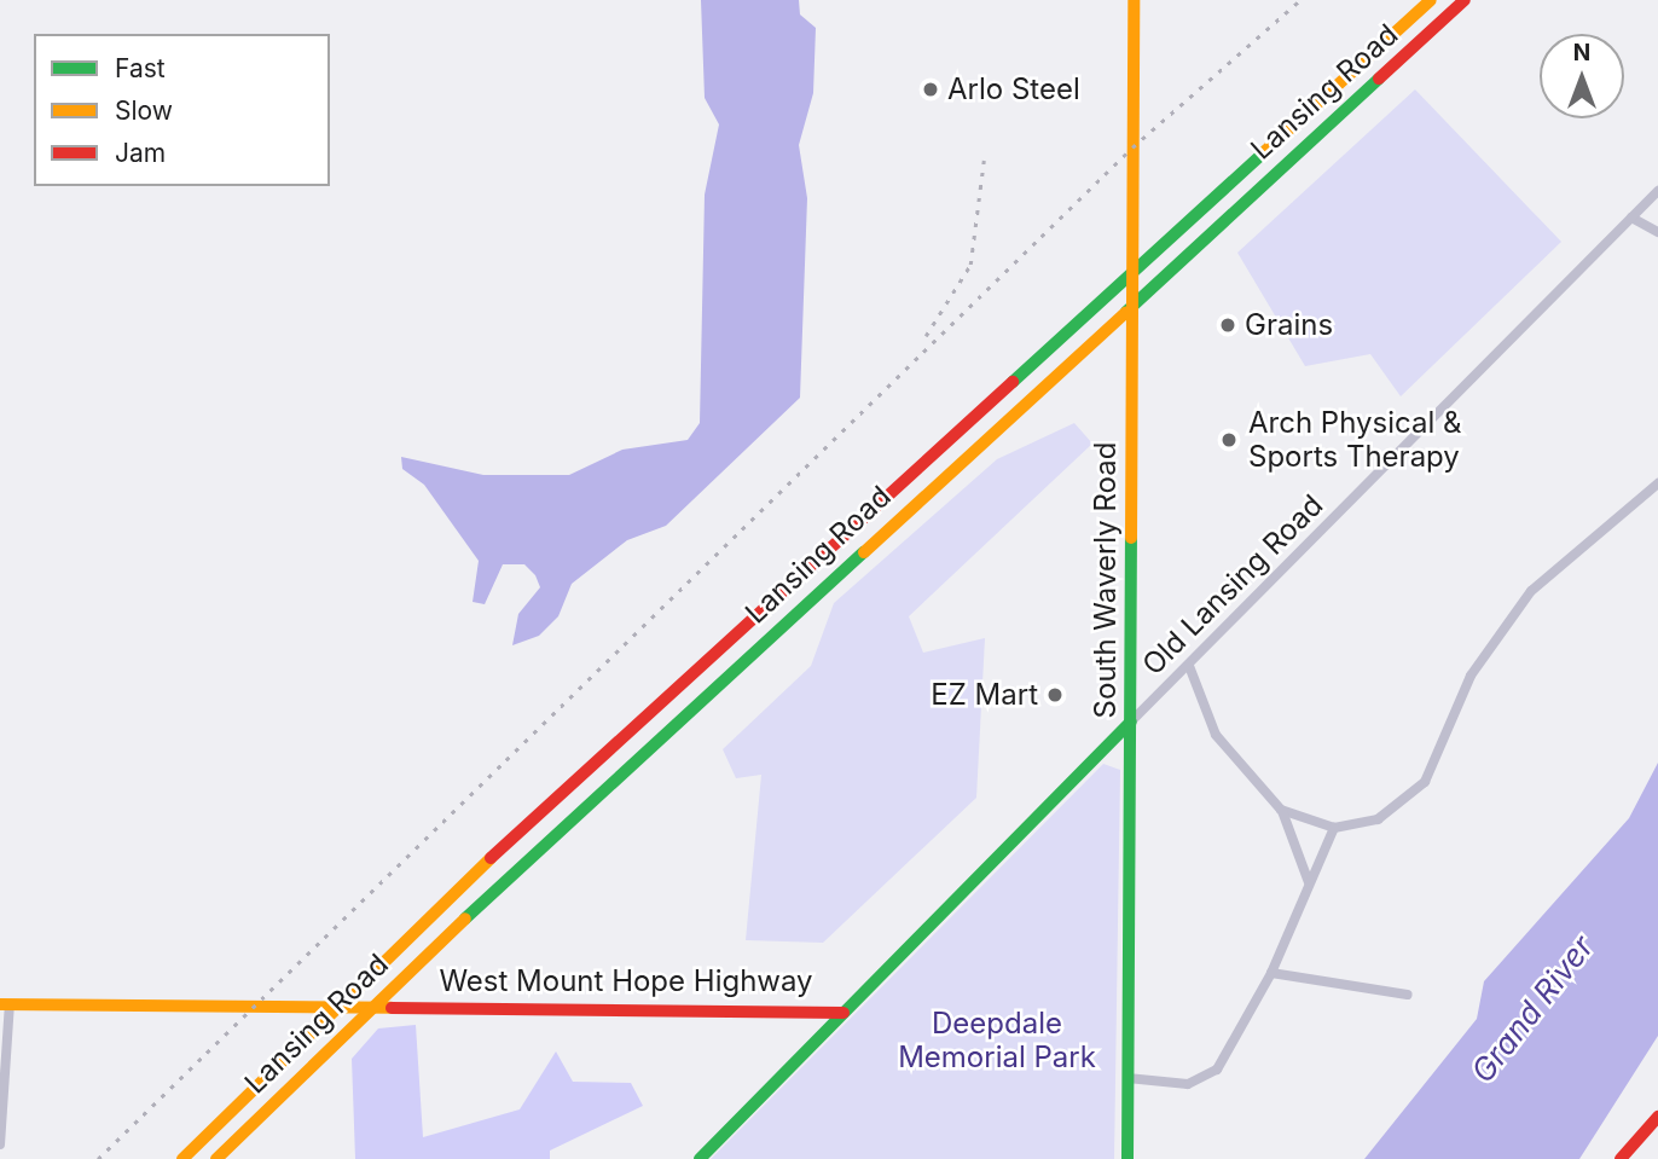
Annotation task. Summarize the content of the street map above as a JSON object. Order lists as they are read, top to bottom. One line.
{"streets":{"main road":["Lansing Road","South Waverly Road","Old Lansing Road","West Mount Hope Highway"]},"crossings":[["Lansing Road","South Waverly Road"],["Lansing Road","West Mount Hope Highway"],["South Waverly Road","Old Lansing Road"],["Old Lansing Road","West Mount Hope Highway"]],"water":["Grand River"],"parks":["Deepdale Memorial Park"],"places":["Arlo Steel","Grains","Arch Physical & Sports Therapy","EZ Mart"],"legend":["Fast","Slow","Jam"],"north":"top"}
